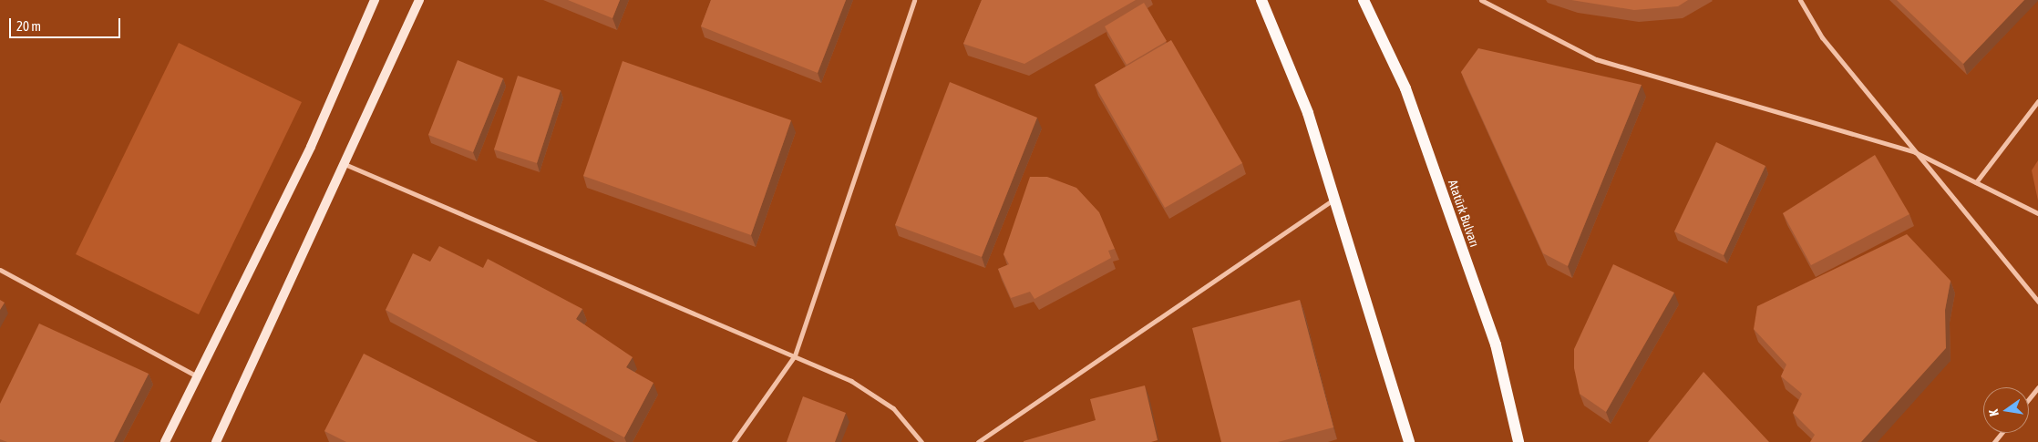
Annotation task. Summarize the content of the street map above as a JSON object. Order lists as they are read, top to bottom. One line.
{"streets":{"main road":["Atatürk Bulvarı"]},"scale_bar":"20 m","north":"left"}
